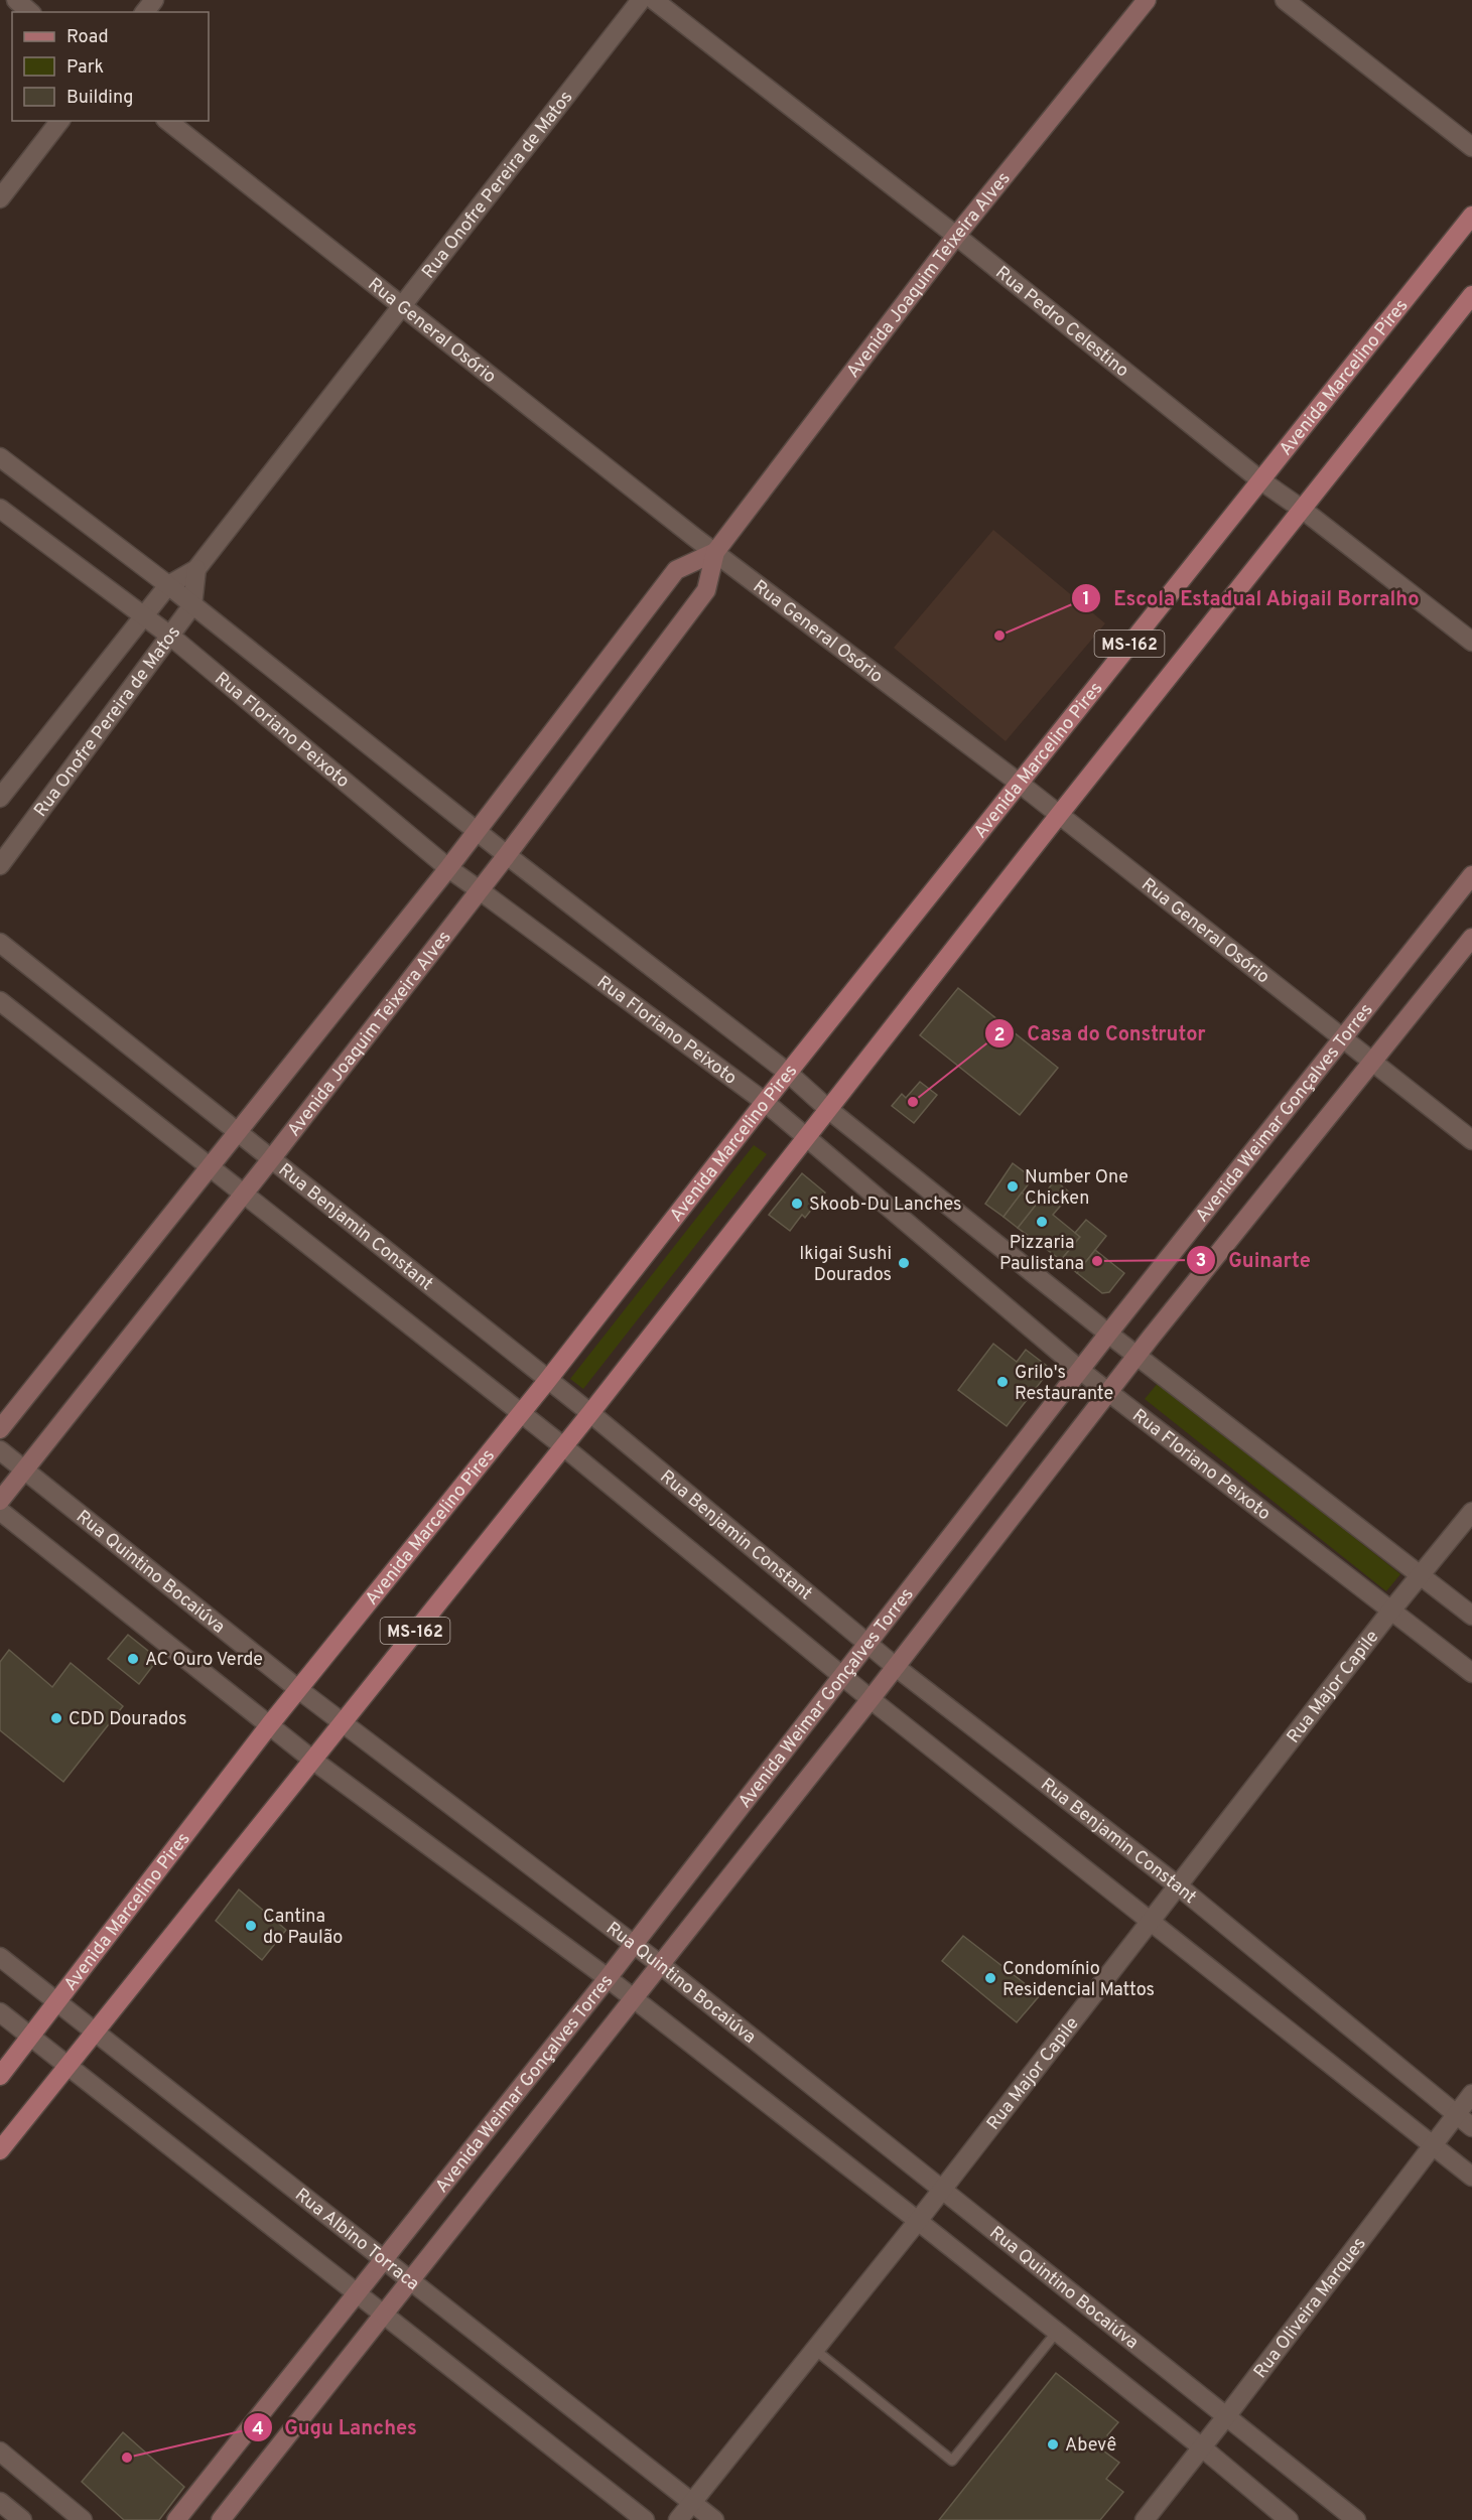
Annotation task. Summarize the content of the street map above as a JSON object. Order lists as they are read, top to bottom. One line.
{"streets":{"main road":["Avenida Joaquim Teixeira Alves","Avenida Marcelino Pires","MS-162","Avenida Weimar Gonçalves Torres"],"street":["Rua Onofre Pereira de Matos","Rua Pedro Celestino","Rua General Osório","Rua Floriano Peixoto","Rua Benjamin Constant","Rua Quintino Bocaiúva","Rua Major Capile","Rua Albino Torraca","Rua Oliveira Marques"]},"crossings":[["Rua Onofre Pereira de Matos","Rua General Osório"],["Rua Onofre Pereira de Matos","Rua Floriano Peixoto"],["Avenida Joaquim Teixeira Alves","Rua Pedro Celestino"],["Avenida Joaquim Teixeira Alves","Rua General Osório"],["Avenida Joaquim Teixeira Alves","Rua Floriano Peixoto"],["Avenida Joaquim Teixeira Alves","Rua Benjamin Constant"],["Avenida Joaquim Teixeira Alves","Rua Quintino Bocaiúva"],["Rua Pedro Celestino","Avenida Marcelino Pires"],["Rua Pedro Celestino","MS-162"],["Rua General Osório","Avenida Marcelino Pires"],["Rua General Osório","MS-162"],["Rua General Osório","Avenida Weimar Gonçalves Torres"],["Avenida Marcelino Pires","Rua Floriano Peixoto"],["Avenida Marcelino Pires","Rua Benjamin Constant"],["Avenida Marcelino Pires","Rua Quintino Bocaiúva"],["Avenida Marcelino Pires","Rua Albino Torraca"],["MS-162","Rua Floriano Peixoto"],["MS-162","Rua Benjamin Constant"],["MS-162","Rua Quintino Bocaiúva"],["MS-162","Rua Albino Torraca"],["Rua Floriano Peixoto","Avenida Weimar Gonçalves Torres"],["Rua Floriano Peixoto","Rua Major Capile"],["Avenida Weimar Gonçalves Torres","Rua Benjamin Constant"],["Avenida Weimar Gonçalves Torres","Rua Quintino Bocaiúva"],["Avenida Weimar Gonçalves Torres","Rua Albino Torraca"],["Rua Benjamin Constant","Rua Major Capile"],["Rua Benjamin Constant","Rua Oliveira Marques"],["Rua Quintino Bocaiúva","Rua Major Capile"],["Rua Quintino Bocaiúva","Rua Oliveira Marques"],["Rua Major Capile","Rua Albino Torraca"]],"places":["Escola Estadual Abigail Borralho","Casa do Construtor","Number One Chicken","Skoob-Du Lanches","Pizzaria Paulistana","Guinarte","Ikigai Sushi Dourados","Grilo's Restaurante","AC Ouro Verde","CDD Dourados","Cantina do Paulão","Condomínio Residencial Mattos","Abevê","Gugu Lanches"],"legend":["Road","Park","Building"]}
